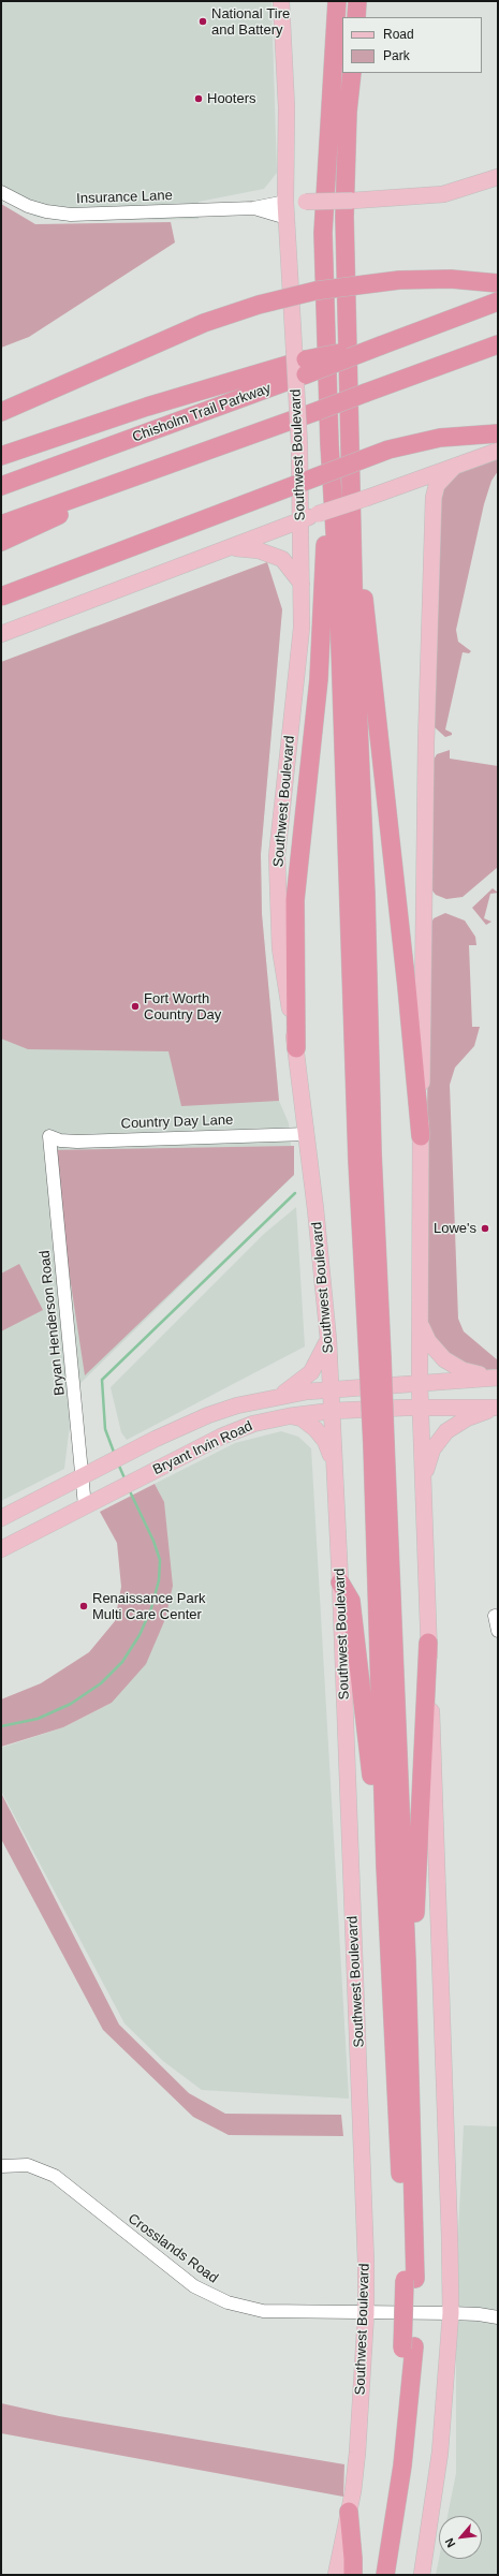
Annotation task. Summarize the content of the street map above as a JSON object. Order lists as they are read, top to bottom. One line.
{"streets":{"highway":["Chisholm Trail Parkway"],"main road":["Southwest Boulevard","Bryant Irvin Road"],"street":["Insurance Lane","Country Day Lane","Bryan Henderson Road","Crosslands Road"]},"crossings":[["Insurance Lane","Southwest Boulevard"],["Chisholm Trail Parkway","Southwest Boulevard"],["Southwest Boulevard","Country Day Lane"],["Southwest Boulevard","Bryant Irvin Road"],["Southwest Boulevard","Crosslands Road"],["Country Day Lane","Bryan Henderson Road"],["Bryan Henderson Road","Bryant Irvin Road"]],"places":["National Tire and Battery","Hooters","Fort Worth Country Day","Lowe's","Renaissance Park Multi Care Center"],"legend":["Road","Park"],"north":"bottom left"}
